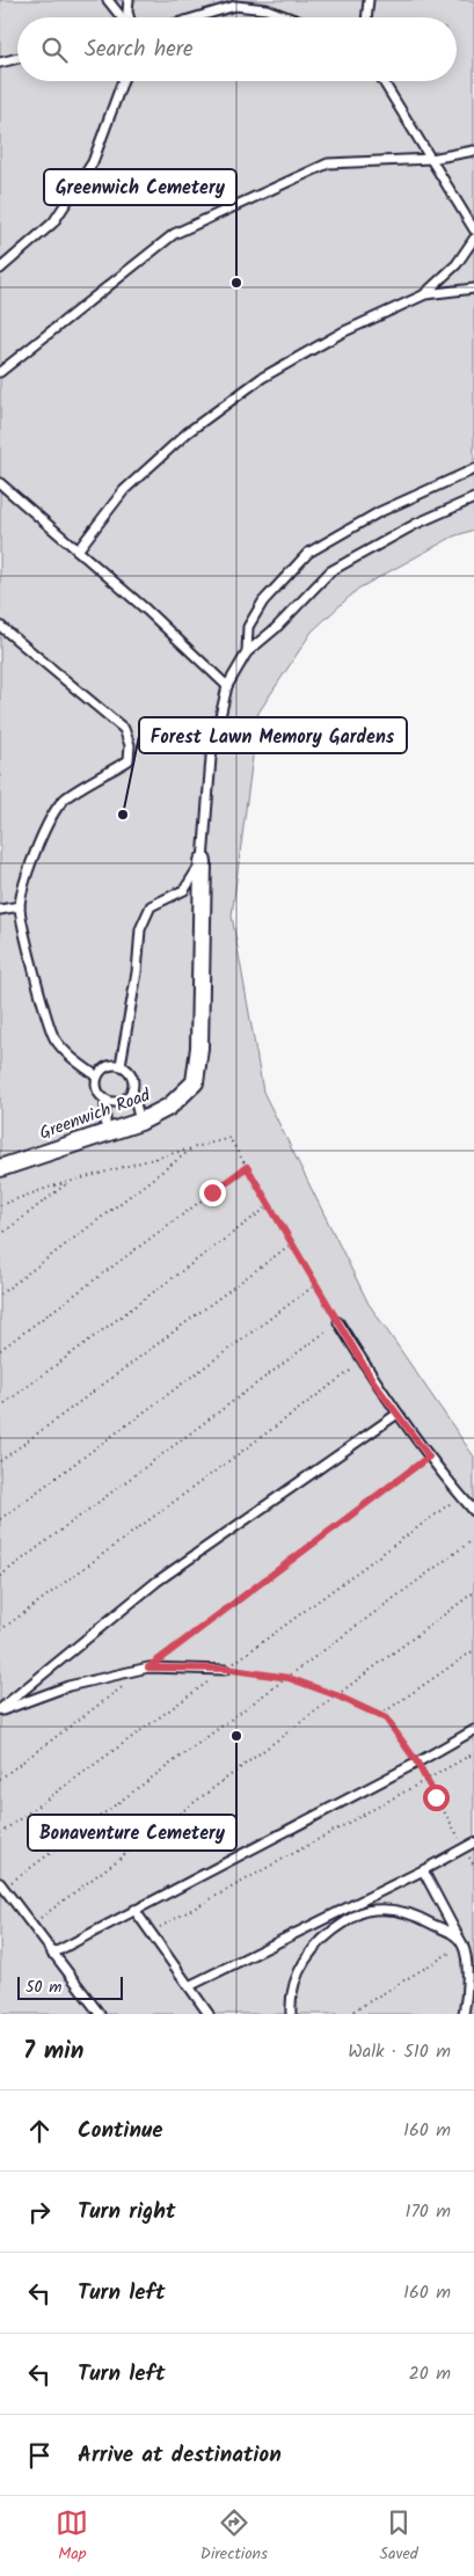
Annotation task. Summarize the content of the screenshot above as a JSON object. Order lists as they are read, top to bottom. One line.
{"streets":{"street":["Greenwich Road"]},"places":["Greenwich Cemetery","Forest Lawn Memory Gardens","Bonaventure Cemetery"],"scale_bar":"50 m","page":{"search":"Search here","scale":"50 m","heading":["7 min","Walk · 510 m"],"list":[["Continue","160 m"],["Turn right","170 m"],["Turn left","160 m"],["Turn left","20 m"],"Arrive at destination"],"nav":["Map","Directions","Saved"]}}
